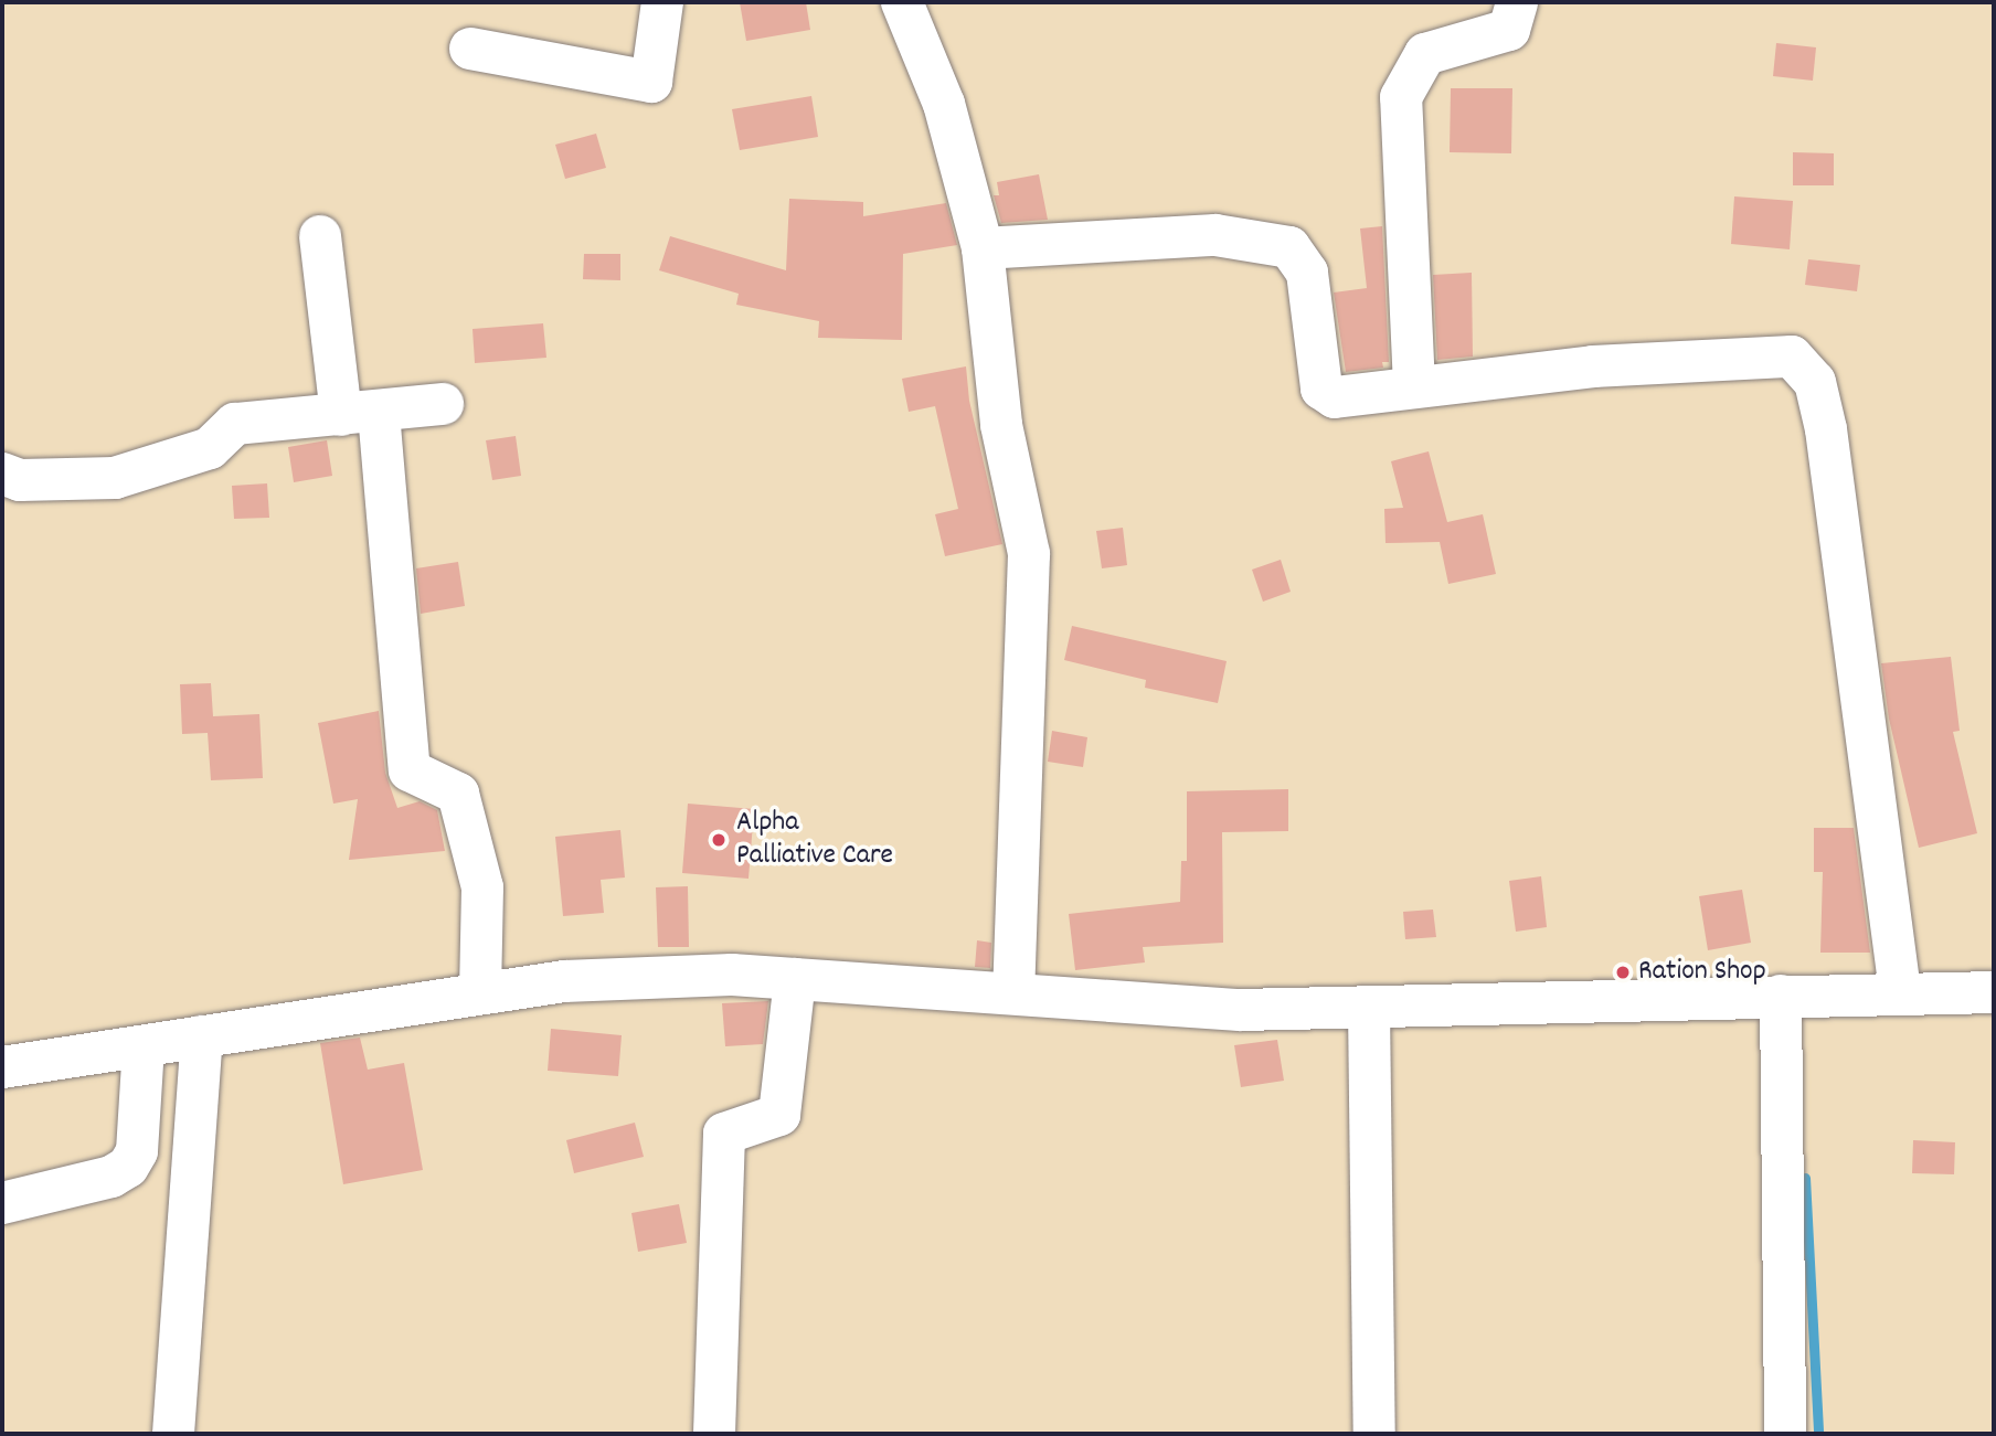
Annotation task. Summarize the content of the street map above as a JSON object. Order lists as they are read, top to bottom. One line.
{"places":["Alpha Palliative Care","Ration Shop"]}
